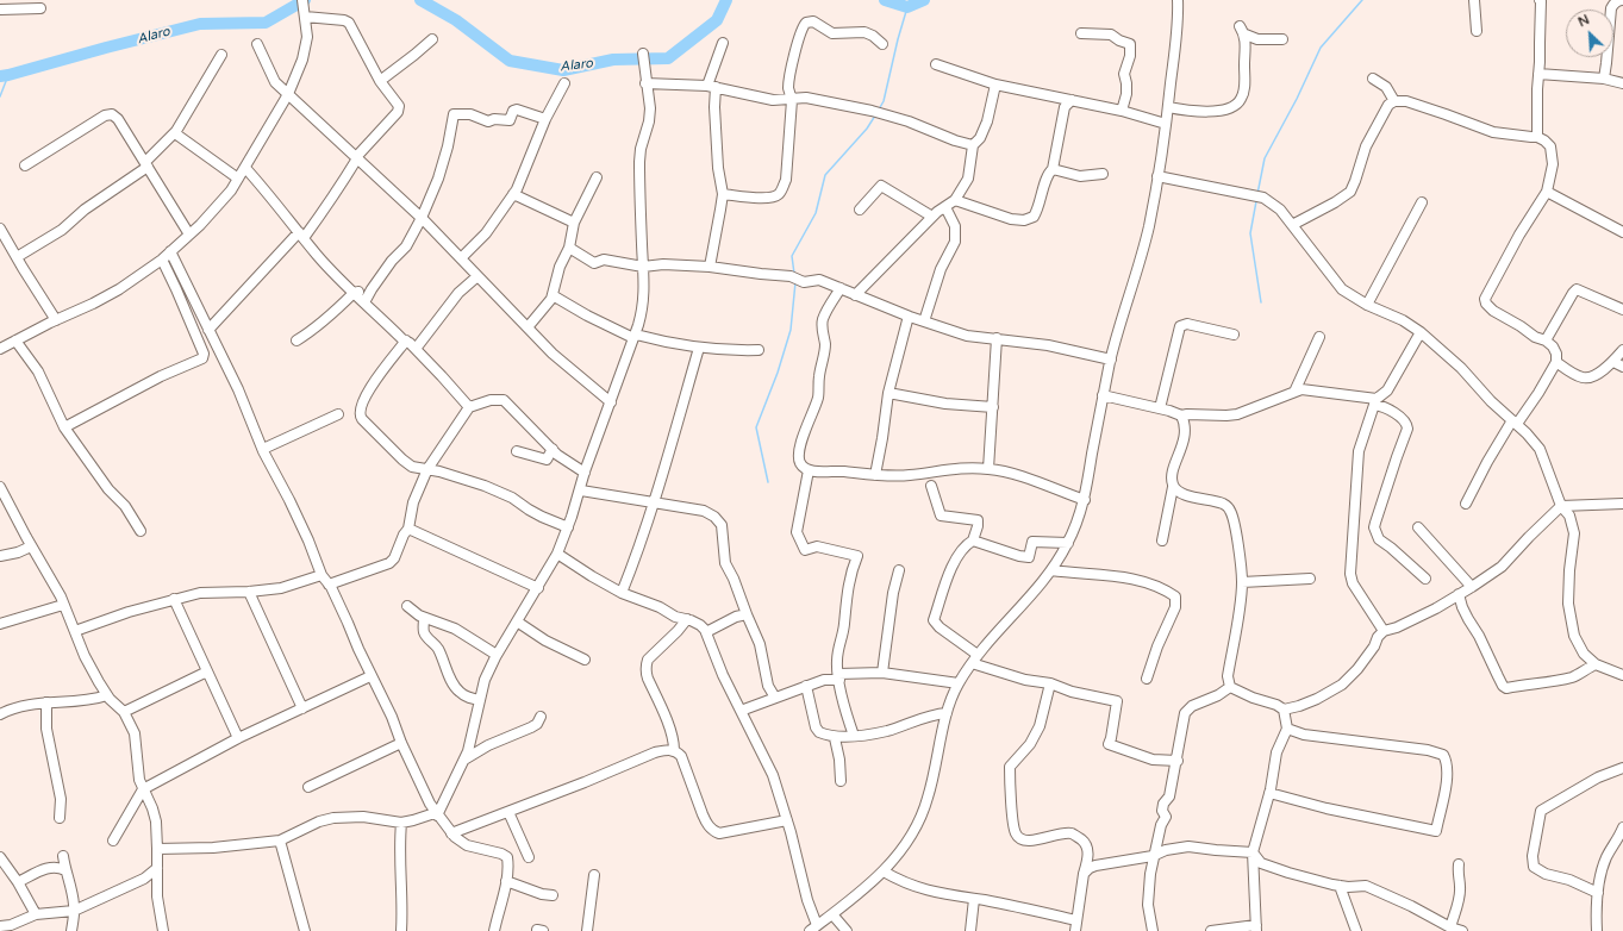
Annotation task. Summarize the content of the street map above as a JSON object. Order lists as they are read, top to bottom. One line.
{"water":["Alaro"],"north":"top left"}
